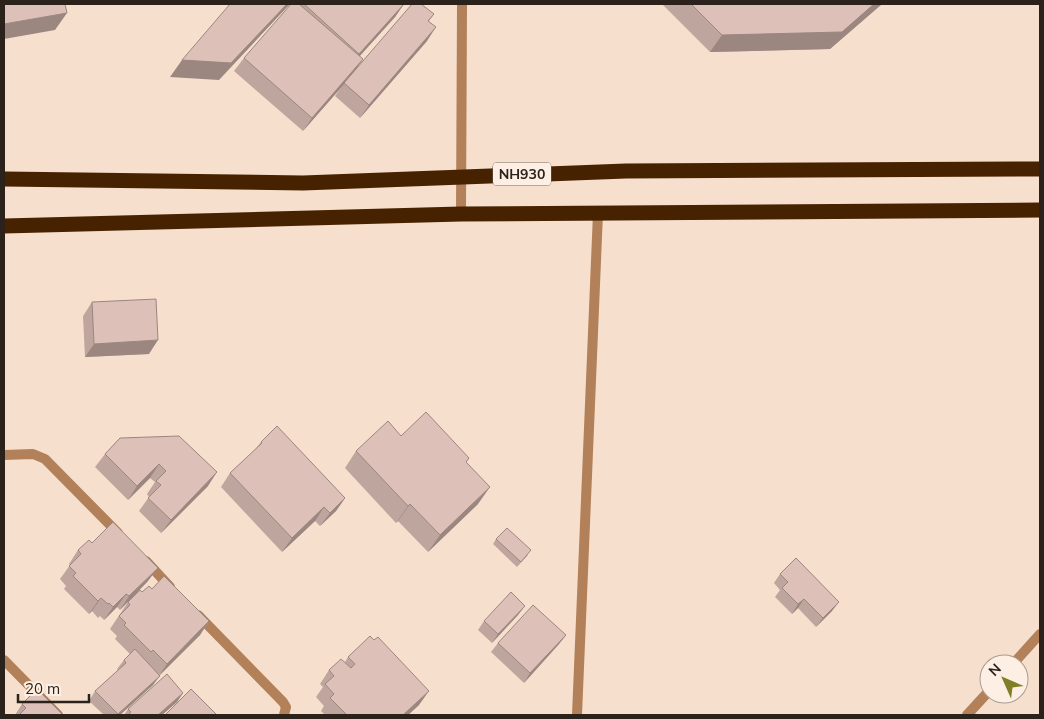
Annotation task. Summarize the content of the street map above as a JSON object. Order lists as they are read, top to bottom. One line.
{"streets":{"highway":["NH930"]},"scale_bar":"20 m","north":"top left"}
